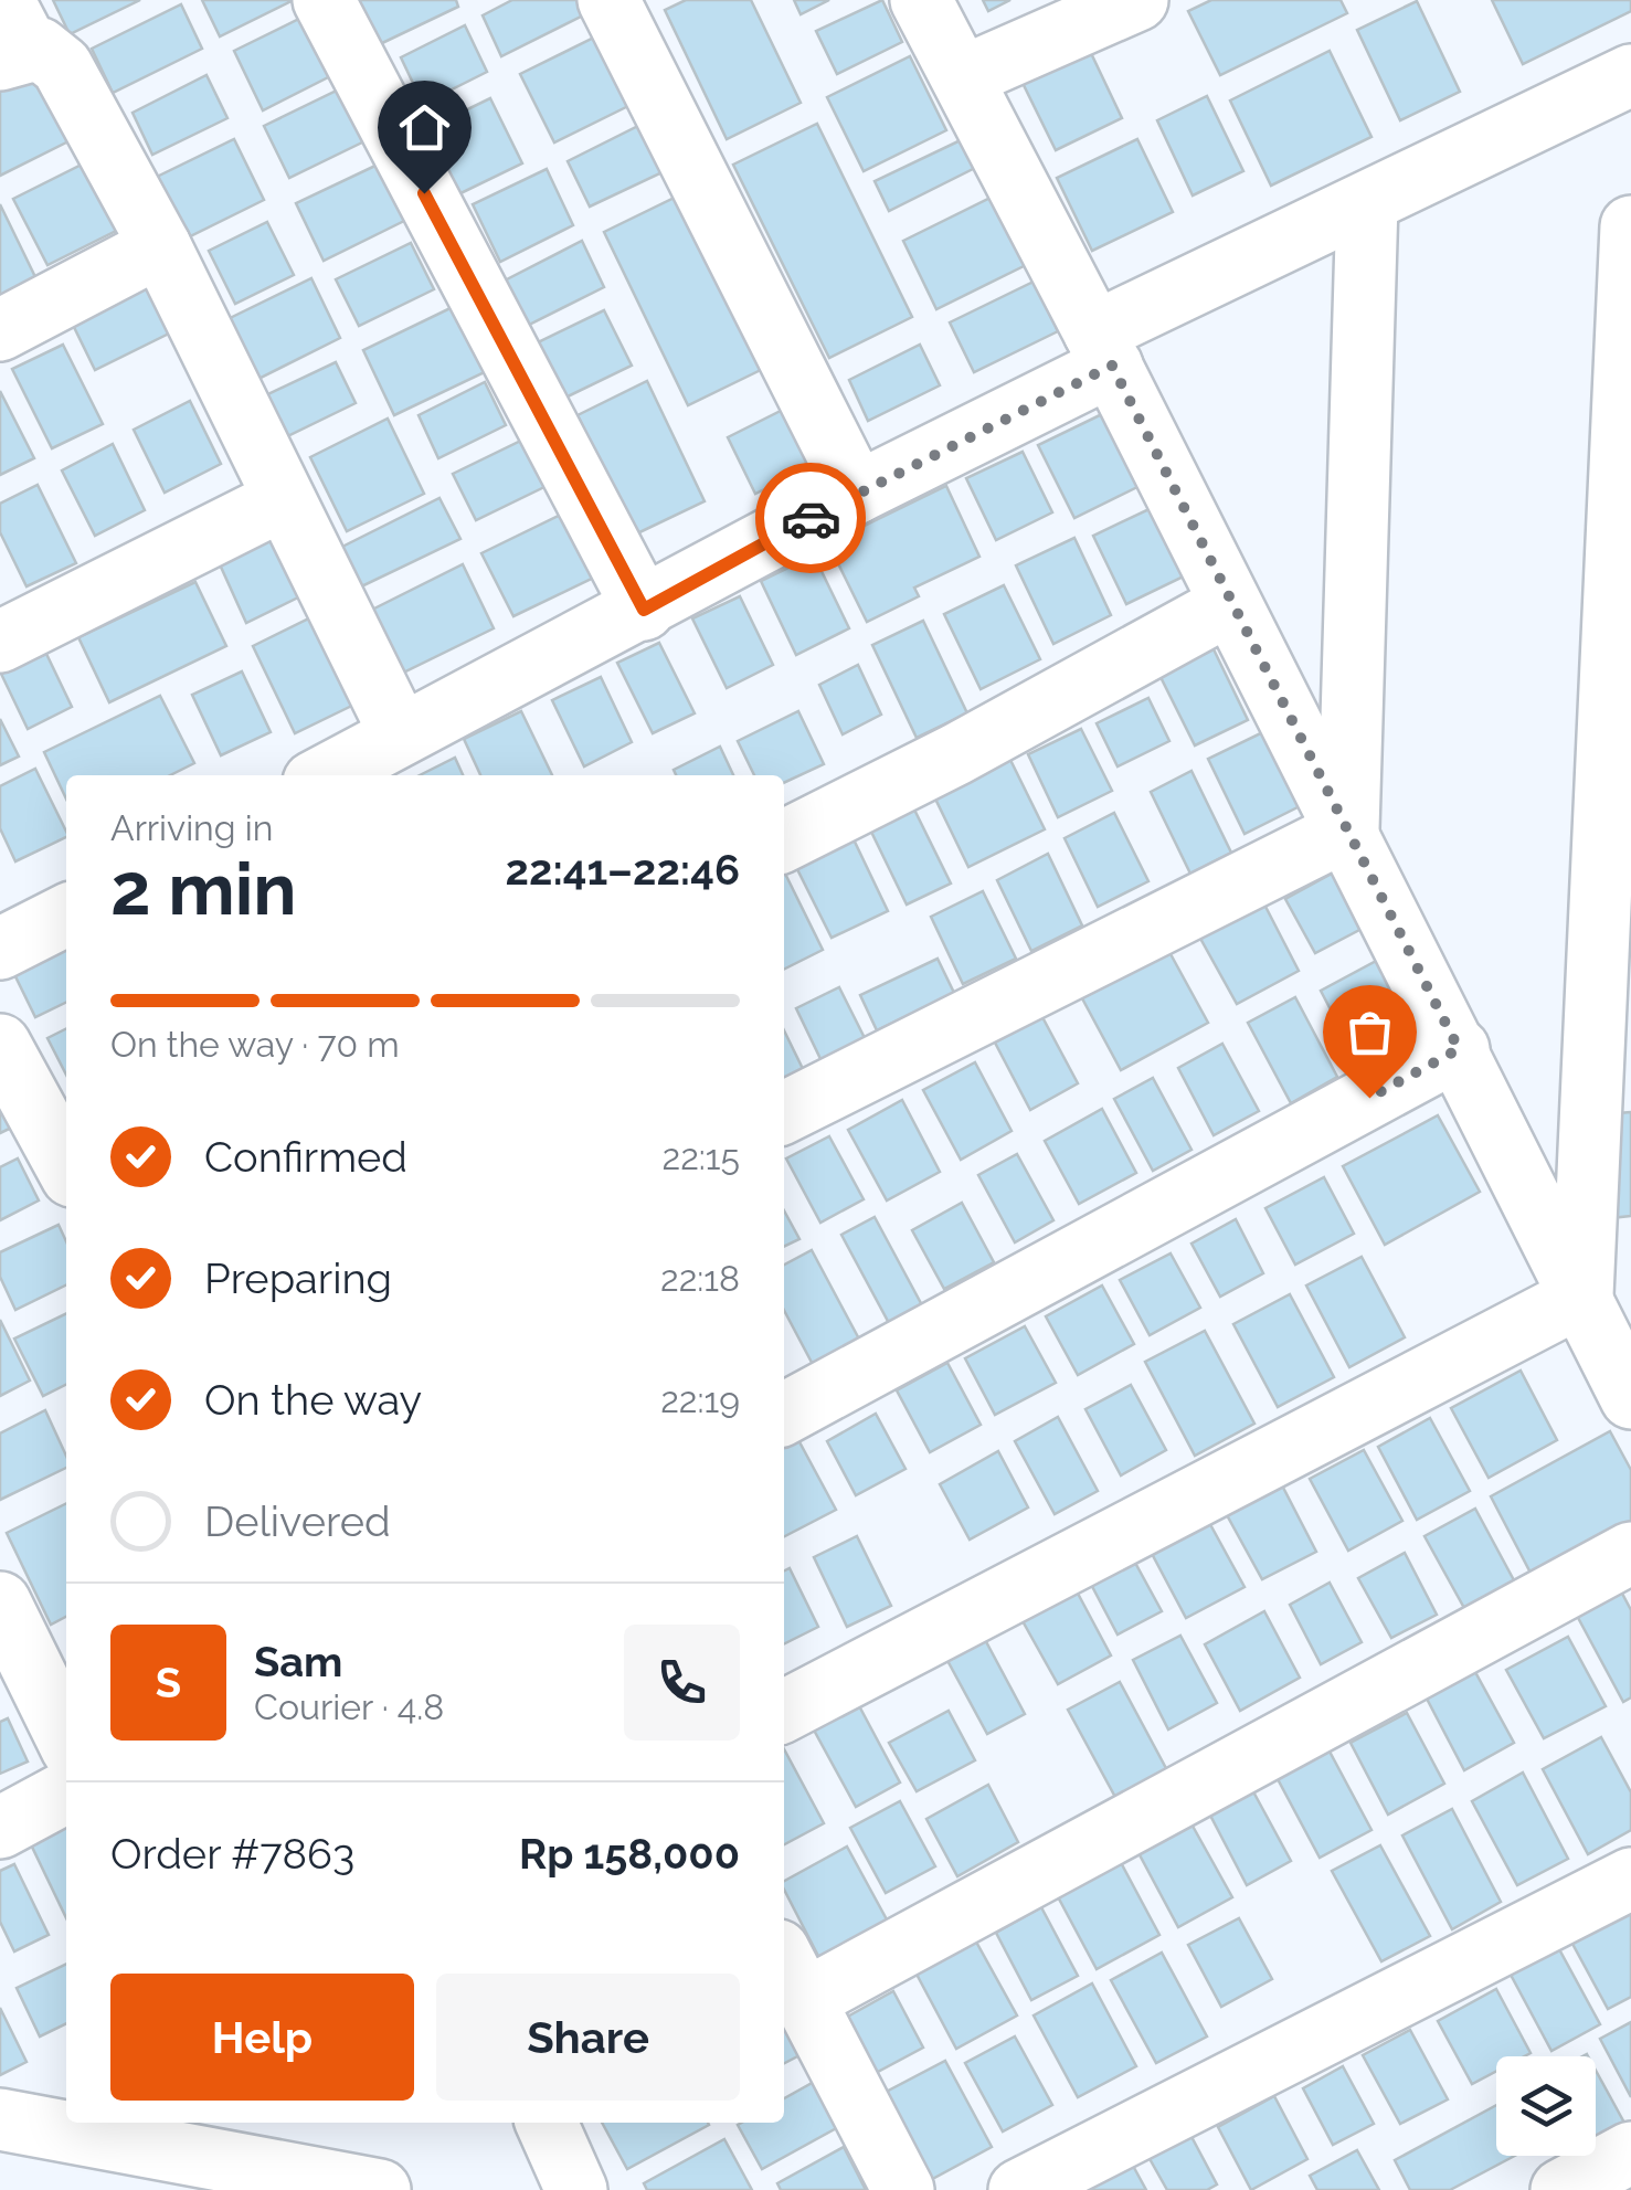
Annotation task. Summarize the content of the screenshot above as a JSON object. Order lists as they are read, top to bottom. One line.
{"page":{"heading":["2 min","Arriving in","22:41–22:46"],"panel":["Sam","Courier · 4.8","Order #7863","Rp 158,000"],"bar":"On the way · 70 m","list":[["Confirmed","22:15"],["Preparing","22:18"],["On the way","22:19"],"Delivered"],"round":"S","buttons":["Help","Share"]}}
